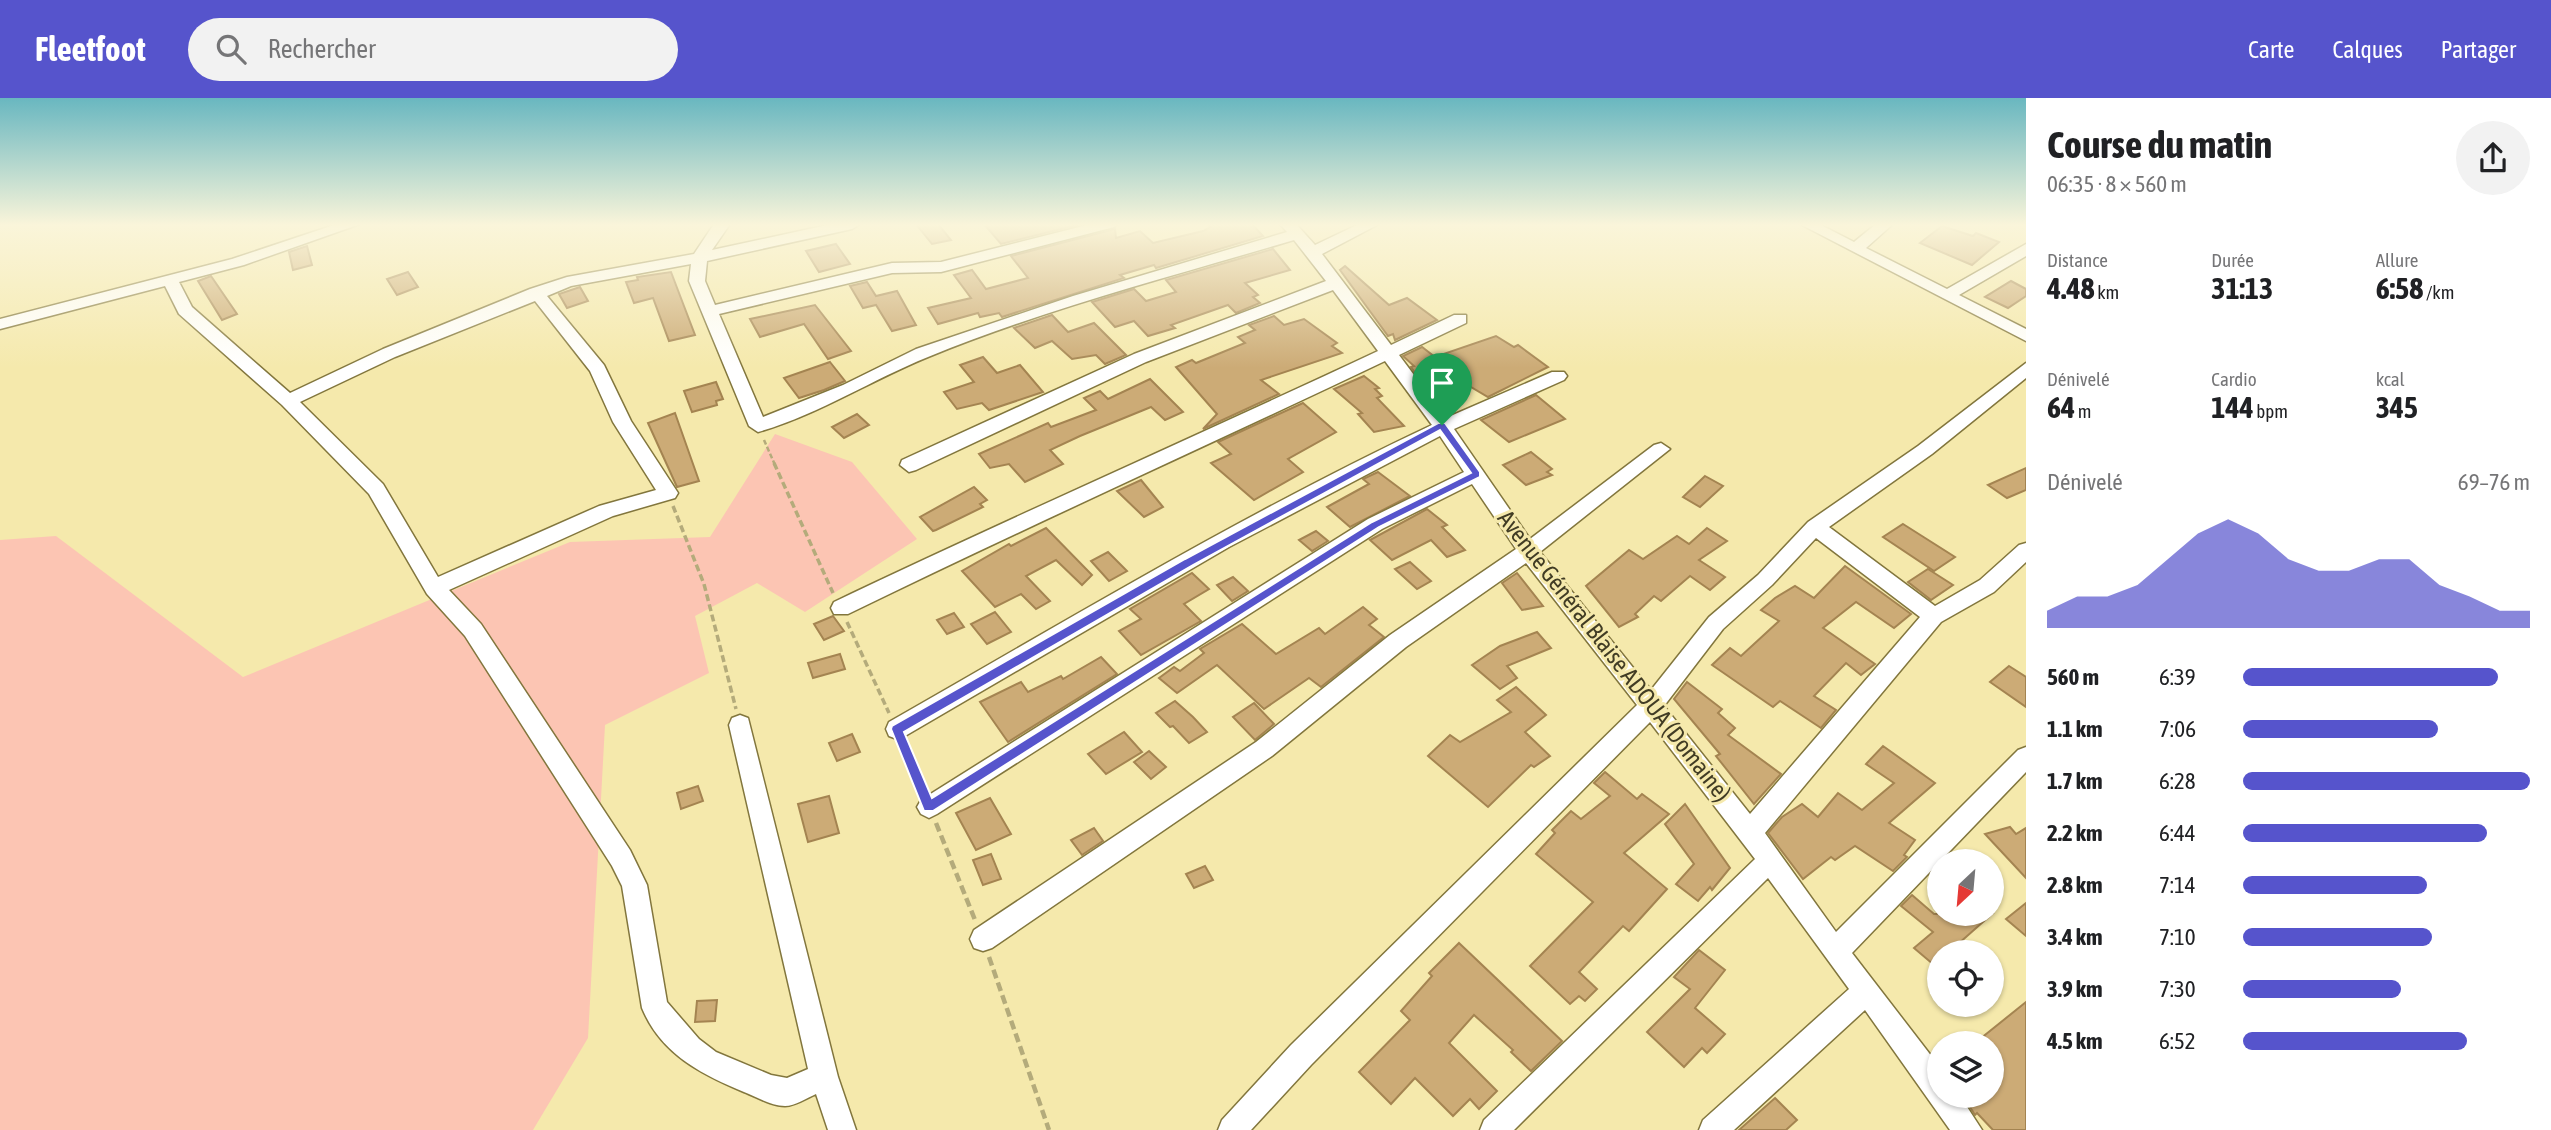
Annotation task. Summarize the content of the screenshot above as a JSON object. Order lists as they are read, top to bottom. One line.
{"streets":{"street":["Avenue Général Blaise ADOUA (Domaine)"]},"north":"bottom left","page":{"header":"Fleetfoot","search":"Rechercher","nav":["Carte","Calques","Partager"],"heading":["Course du matin","06:35 · 8 × 560 m"],"stats":[["Distance","4.48 km"],["Durée","31:13"],["Allure","6:58 /km"],["Dénivelé","64 m"],["Cardio","144 bpm"],["kcal","345"]],"chart":["Dénivelé","69–76 m"],"list":[{"name":"560 m","note":"6:39"},{"name":"1.1 km","note":"7:06"},{"name":"1.7 km","note":"6:28"},{"name":"2.2 km","note":"6:44"},{"name":"2.8 km","note":"7:14"},{"name":"3.4 km","note":"7:10"},{"name":"3.9 km","note":"7:30"},{"name":"4.5 km","note":"6:52"}]}}
